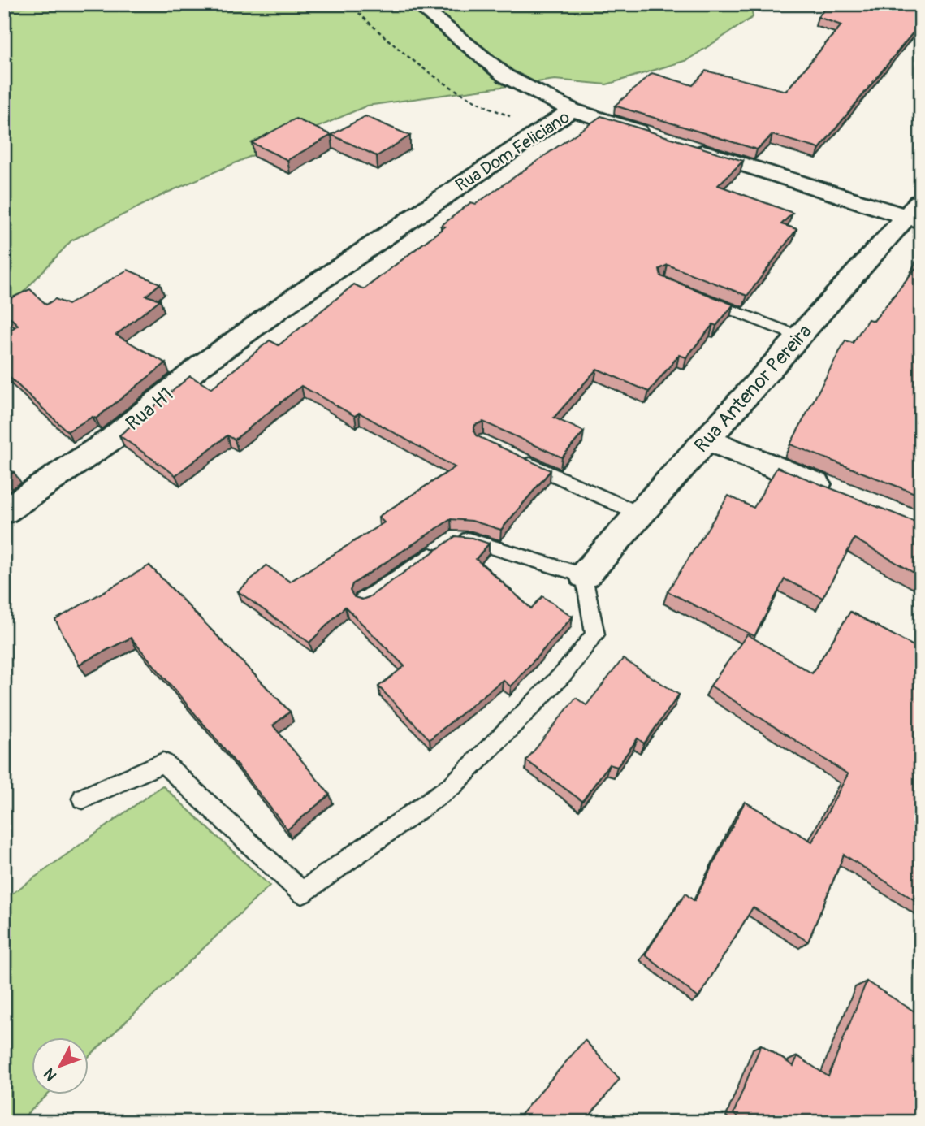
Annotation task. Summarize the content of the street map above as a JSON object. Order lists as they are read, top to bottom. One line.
{"streets":{"street":["Rua Dom Feliciano","Rua Antenor Pereira","Rua H1"]},"crossings":[["Rua Dom Feliciano","Rua H1"]],"north":"bottom left"}
